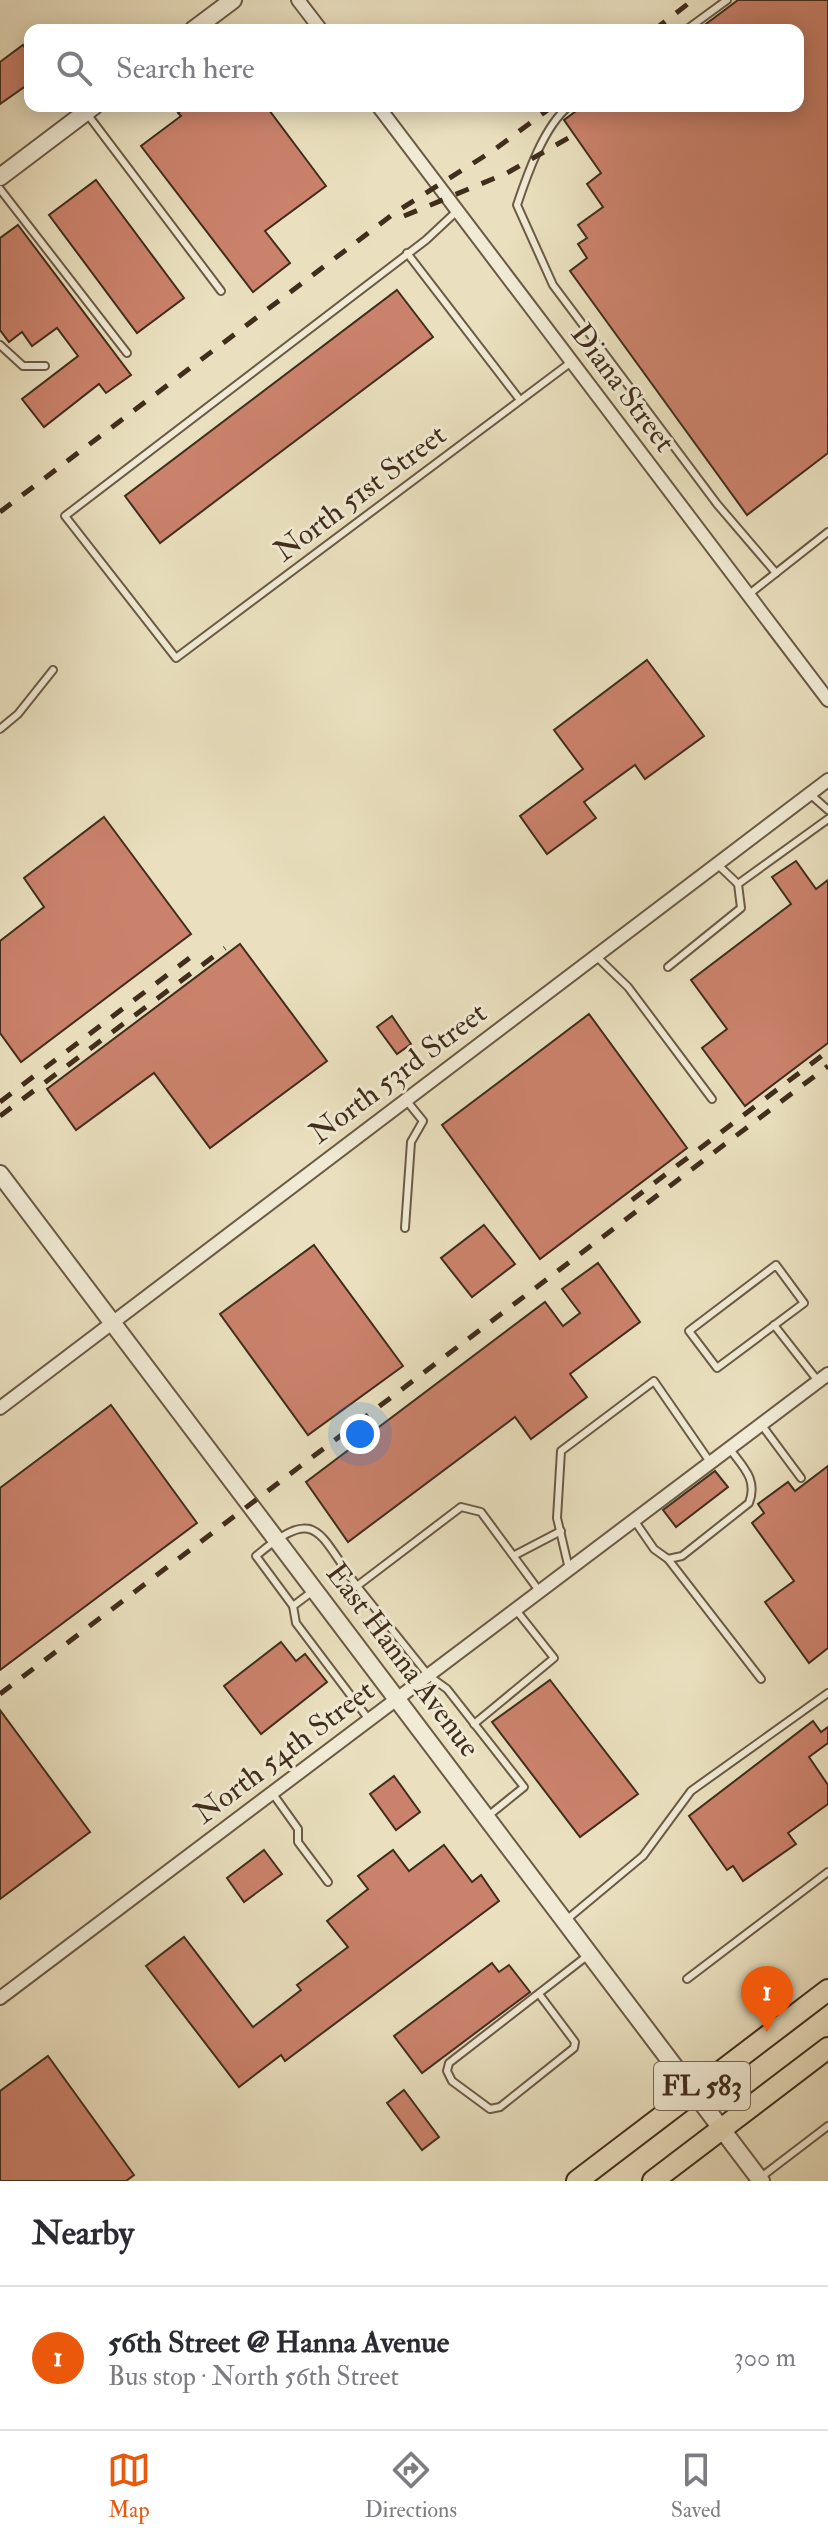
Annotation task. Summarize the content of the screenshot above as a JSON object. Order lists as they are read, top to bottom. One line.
{"streets":{"main road":["FL 583"],"street":["Diana Street","North 53rd Street","East Hanna Avenue","North 54th Street"],"lane":["North 51st Street"]},"crossings":[["Diana Street","North 51st Street"],["North 53rd Street","East Hanna Avenue"],["East Hanna Avenue","North 54th Street"],["East Hanna Avenue","FL 583"]],"page":{"search":"Search here","pins":"1","heading":"Nearby","list":[{"mark":"1","name":"56th Street @ Hanna Avenue","note":"Bus stop · North 56th Street","value":"300 m"}],"nav":["Map","Directions","Saved"]}}
